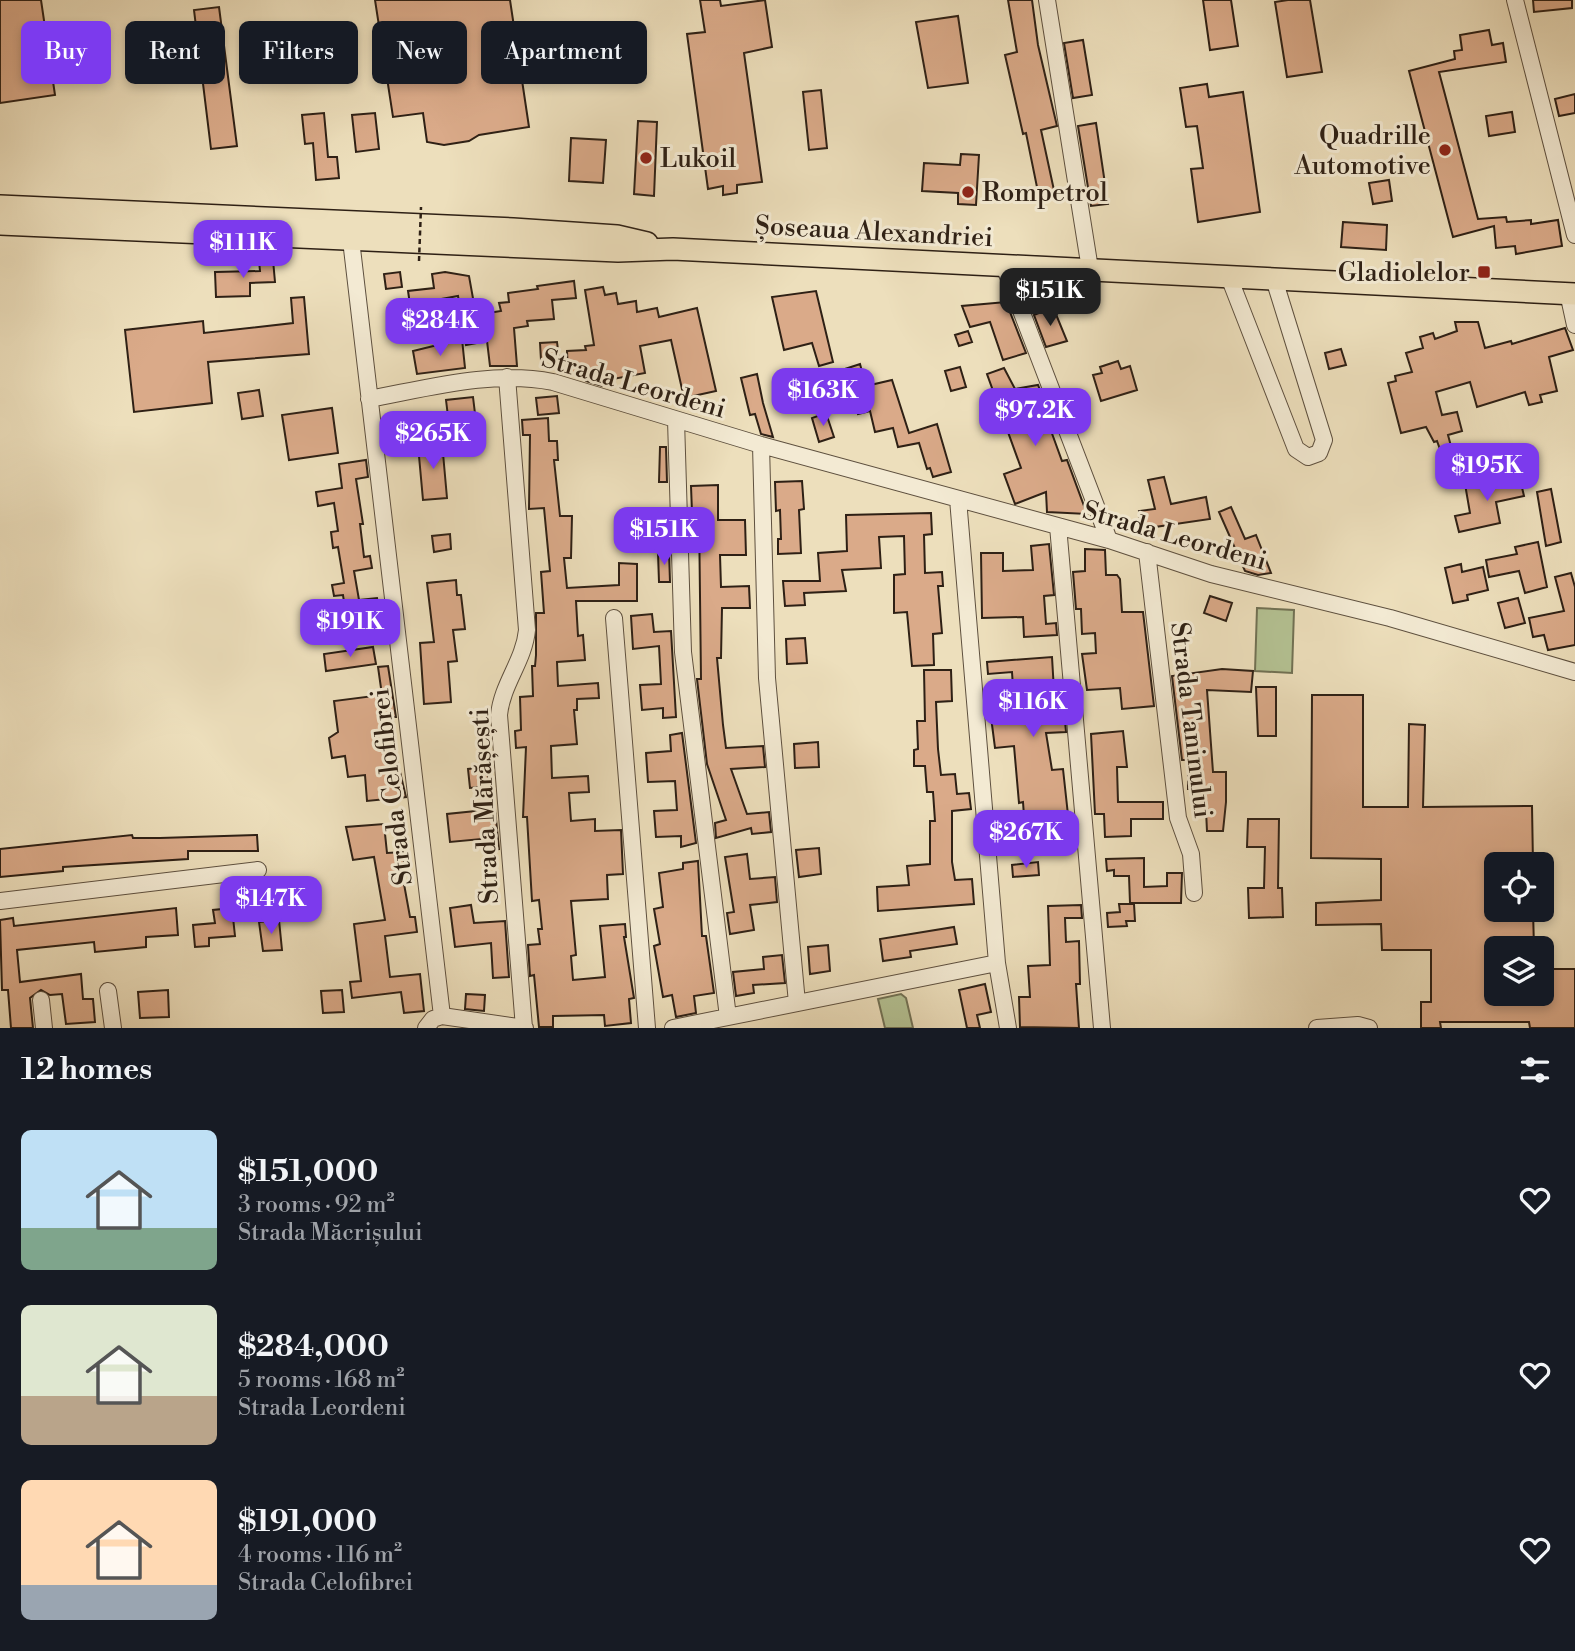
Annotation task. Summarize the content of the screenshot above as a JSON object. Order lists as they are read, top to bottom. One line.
{"streets":{"main road":["Șoseaua Alexandriei"],"street":["Strada Leordeni","Strada Taninului","Strada Celofibrei","Strada Mărășești"]},"crossings":[["Șoseaua Alexandriei","Strada Celofibrei"],["Strada Leordeni","Strada Taninului"],["Strada Leordeni","Strada Celofibrei"],["Strada Leordeni","Strada Mărășești"],["Strada Celofibrei","Strada Mărășești"]],"places":{"other":["Quadrille Automotive","Lukoil","Rompetrol"],"transit":["Gladiolelor"]},"page":{"chip":["Buy","Rent","Filters","New","Apartment"],"price":["$111K","$151K","$284K","$163K","$97.2K","$265K","$195K","$151K","$191K","$116K","$267K","$147K"],"heading":"12 homes","list":[{"name":"$151,000","note":"3 rooms · 92 m² · Strada Măcrișului"},{"name":"$284,000","note":"5 rooms · 168 m² · Strada Leordeni"},{"name":"$191,000","note":"4 rooms · 116 m² · Strada Celofibrei"}]}}
